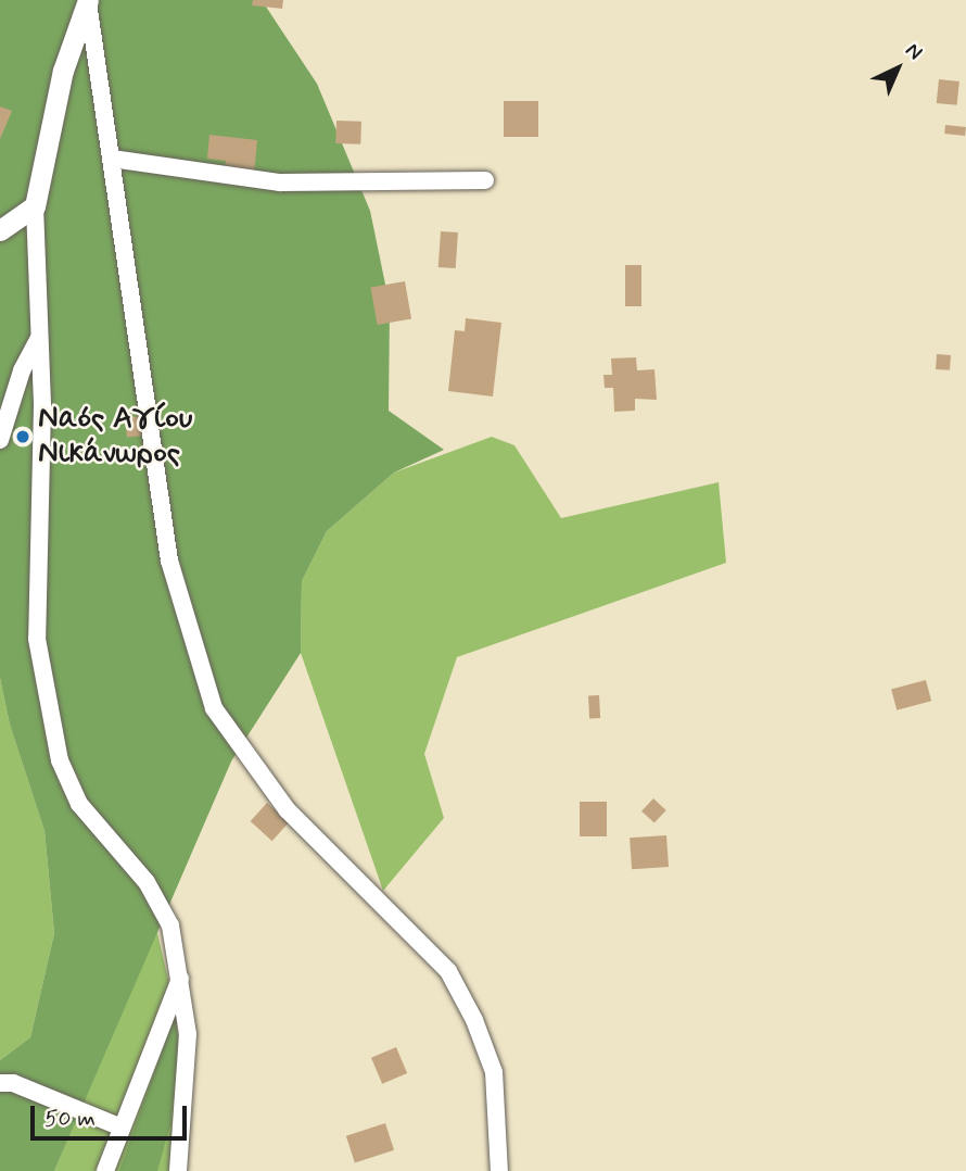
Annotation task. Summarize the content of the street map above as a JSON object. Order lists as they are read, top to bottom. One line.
{"places":["Ναός Αγίου Νικάνωρος"],"scale_bar":"50 m","north":"top right"}
